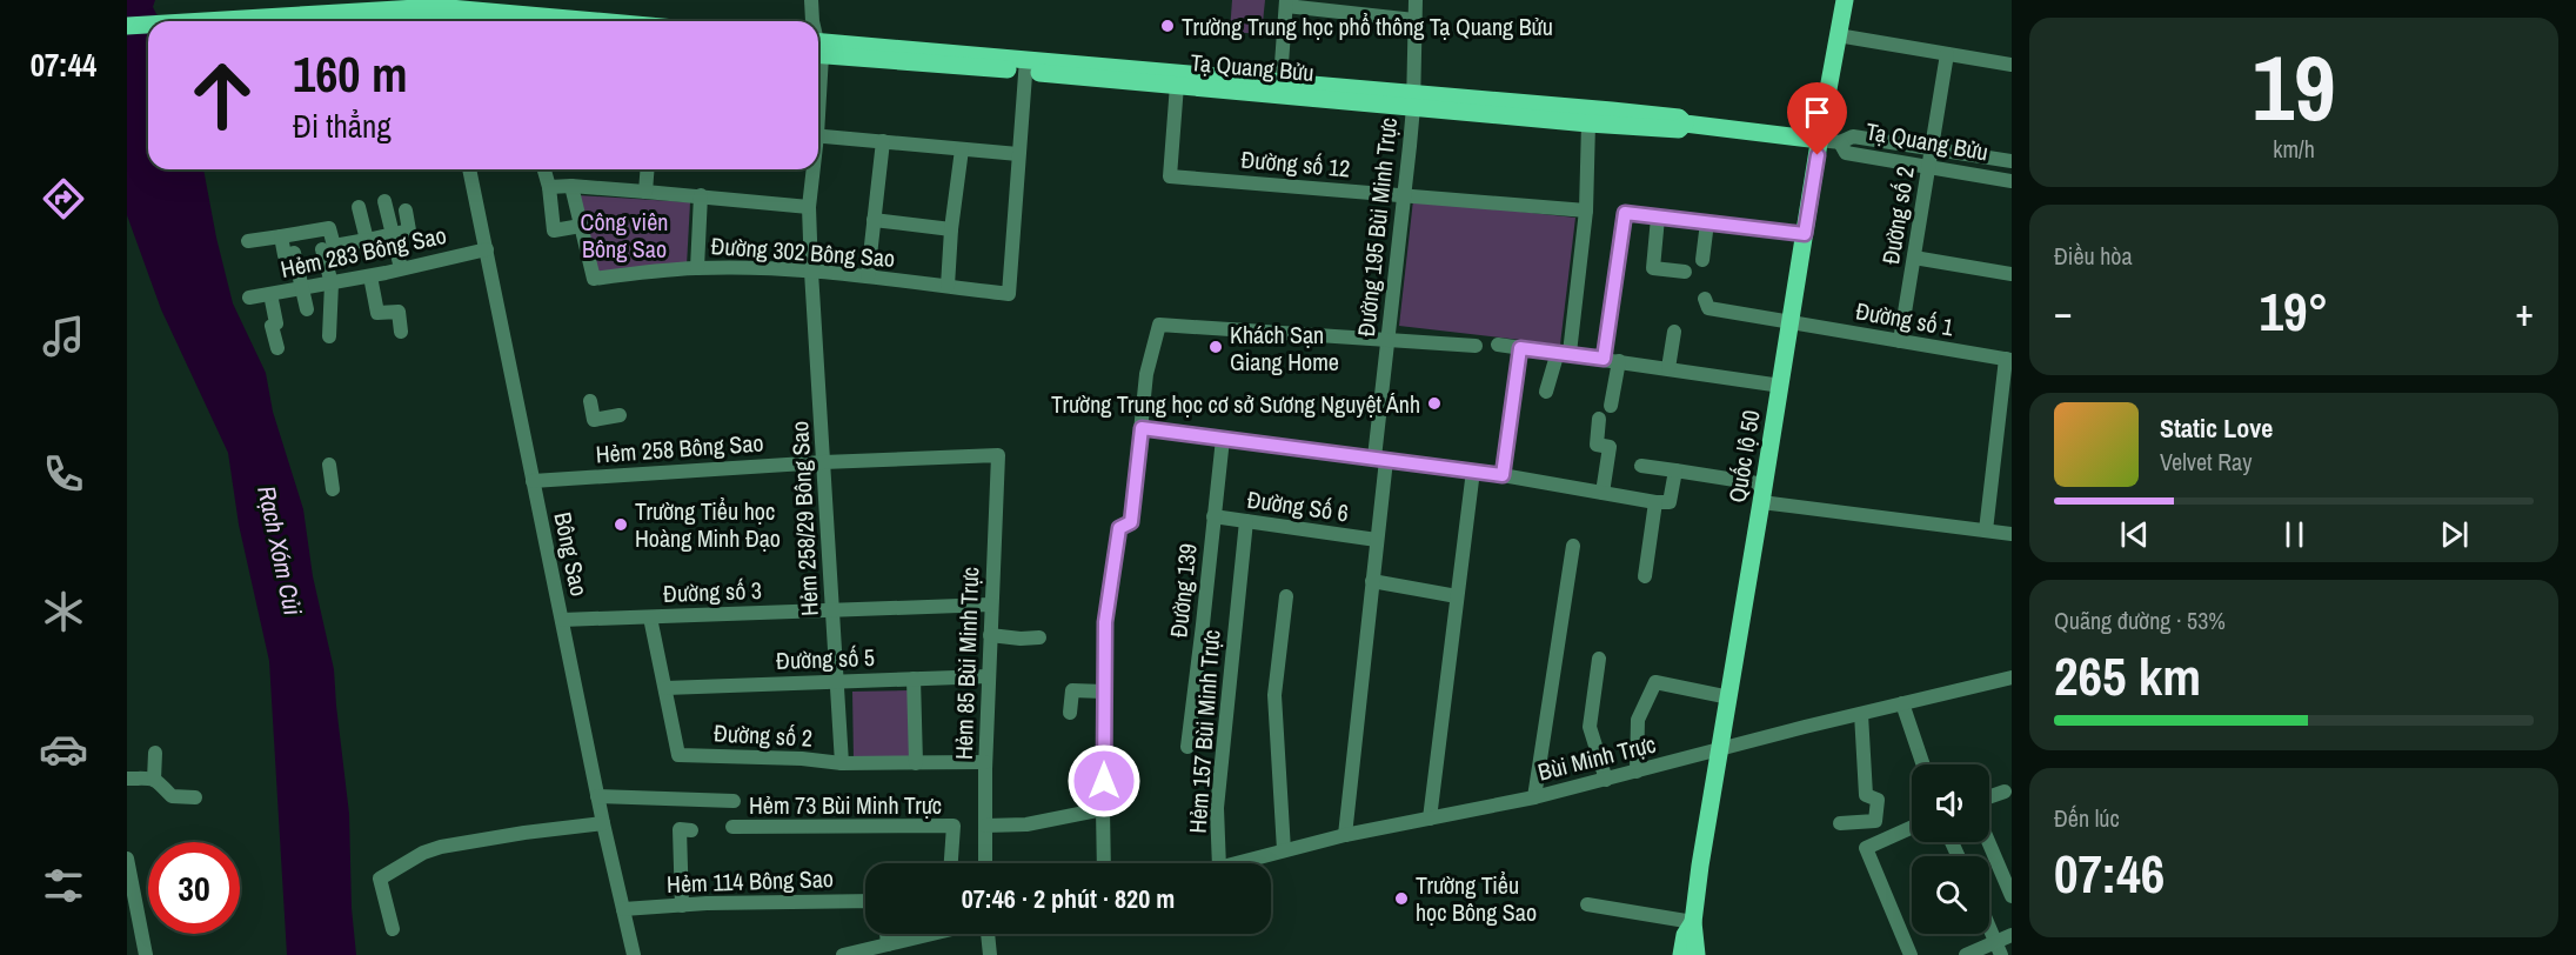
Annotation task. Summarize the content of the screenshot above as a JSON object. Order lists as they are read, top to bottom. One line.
{"streets":{"main road":["Tạ Quang Bửu","Quốc lộ 50"],"street":["Đường số 12","Đường số 2","Đường 195 Bùi Minh Trực","Hẻm 283 Bông Sao","Đường 302 Bông Sao","Đường số 1","Hẻm 258 Bông Sao","Đường Số 6","Hẻm 258/29 Bông Sao","Bông Sao","Đường 139","Đường số 3","Đường số 5","Hẻm 85 Bùi Minh Trực","Hẻm 157 Bùi Minh Trực","Bùi Minh Trực","Hẻm 73 Bùi Minh Trực","Hẻm 114 Bông Sao"]},"crossings":[["Tạ Quang Bửu","Đường số 12"],["Tạ Quang Bửu","Đường số 2"],["Tạ Quang Bửu","Đường 195 Bùi Minh Trực"],["Tạ Quang Bửu","Quốc lộ 50"],["Đường số 12","Đường 195 Bùi Minh Trực"],["Đường số 2","Đường số 1"],["Đường số 2","Hẻm 258/29 Bông Sao"],["Đường số 2","Đường số 3"],["Đường số 2","Đường số 5"],["Đường số 2","Hẻm 85 Bùi Minh Trực"],["Đường 195 Bùi Minh Trực","Đường Số 6"],["Đường 195 Bùi Minh Trực","Bùi Minh Trực"],["Hẻm 283 Bông Sao","Bông Sao"],["Đường 302 Bông Sao","Hẻm 258/29 Bông Sao"],["Đường số 1","Quốc lộ 50"],["Hẻm 258 Bông Sao","Hẻm 258/29 Bông Sao"],["Hẻm 258 Bông Sao","Bông Sao"],["Hẻm 258 Bông Sao","Hẻm 85 Bùi Minh Trực"],["Quốc lộ 50","Bùi Minh Trực"],["Đường Số 6","Đường 139"],["Đường Số 6","Hẻm 157 Bùi Minh Trực"],["Hẻm 258/29 Bông Sao","Đường số 3"],["Hẻm 258/29 Bông Sao","Đường số 5"],["Bông Sao","Đường số 3"],["Bông Sao","Hẻm 114 Bông Sao"],["Đường số 3","Hẻm 85 Bùi Minh Trực"],["Đường số 5","Hẻm 85 Bùi Minh Trực"]],"water":["Rạch Xóm Củi"],"parks":["Công viên Bông Sao"],"places":["Trường Trung học phổ thông Tạ Quang Bửu","Khách Sạn Giang Home","Trường Trung học cơ sở Sương Nguyệt Ánh","Trường Tiểu học Hoàng Minh Đạo","Trường Tiểu học Bông Sao"],"page":{"tabs":"07:44","tile":[["19","km/h"],"Điều hòa",["Quãng đường · 53%","265 km"],["Đến lúc","07:46"]],"turn":["160 m","Đi thẳng"],"heat":["−","19°","+"],"song":["Static Love","Velvet Ray"],"limit":"30","trip":"07:46 · 2 phút · 820 m"}}
